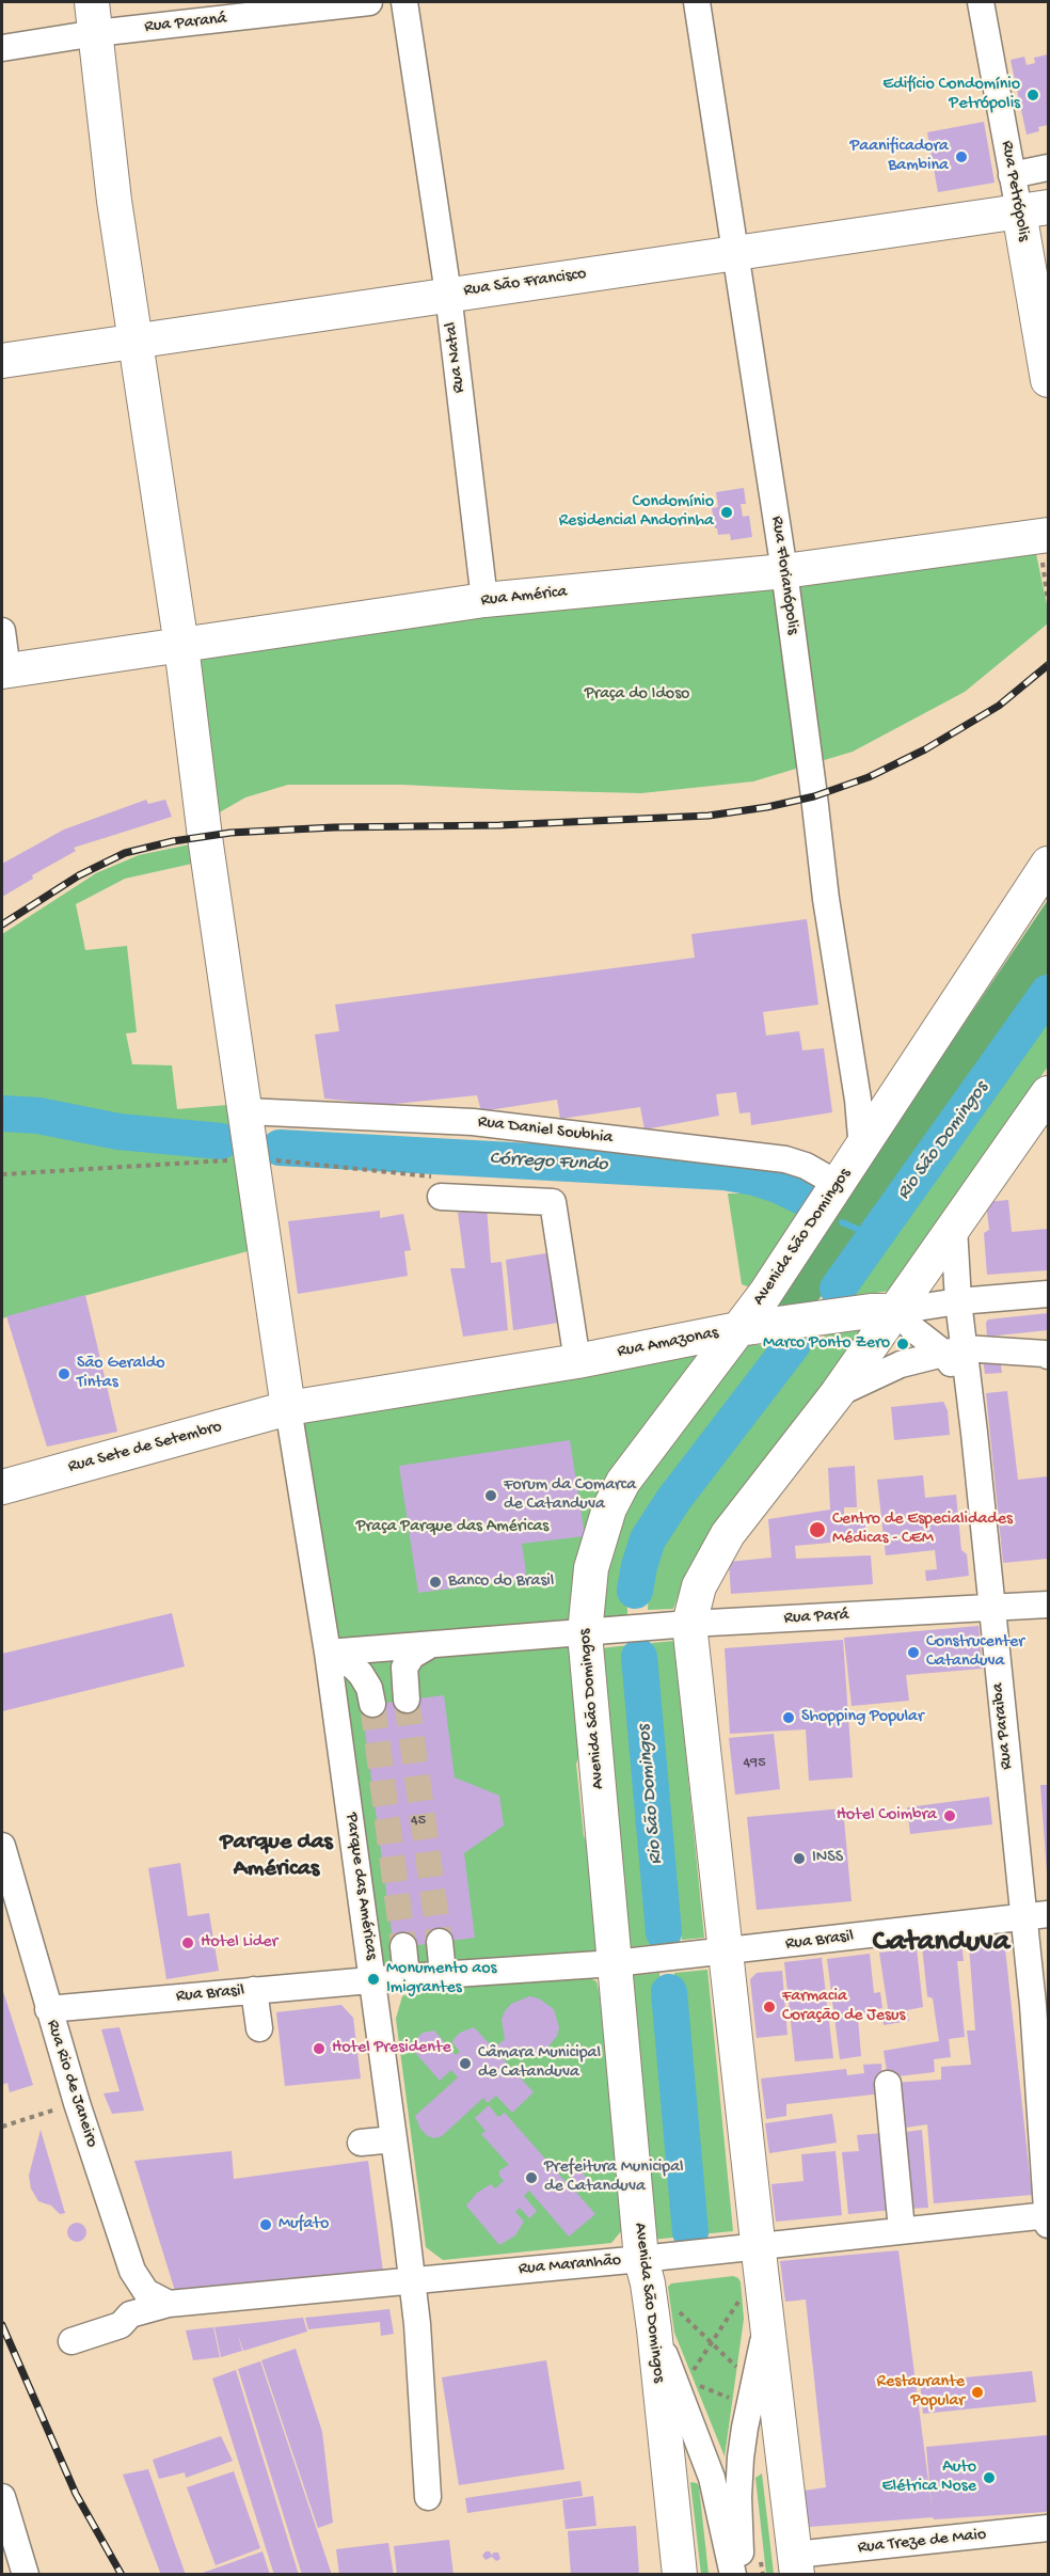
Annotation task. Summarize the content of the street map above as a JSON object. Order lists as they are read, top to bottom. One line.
{"streets":{"main road":["Rua Petrópolis","Rua São Francisco","Rua América","Avenida São Domingos","Rua Amazonas","Rua Sete de Setembro"],"street":["Rua Paraná","Rua Natal","Rua Florianópolis","Rua Daniel Soubhia","Rua Pará","Rua Paraiba","Parque das Américas","Rua Brasil","Rua Rio de Janeiro","Rua Maranhão","Rua Treze de Maio"]},"crossings":[["Rua Petrópolis","Rua São Francisco"],["Rua São Francisco","Rua Natal"],["Rua São Francisco","Rua Florianópolis"],["Rua Natal","Rua América"],["Rua Florianópolis","Rua América"],["Rua Florianópolis","Avenida São Domingos"],["Rua Daniel Soubhia","Avenida São Domingos"],["Avenida São Domingos","Rua Amazonas"],["Avenida São Domingos","Rua Pará"],["Avenida São Domingos","Parque das Américas"],["Avenida São Domingos","Rua Brasil"],["Avenida São Domingos","Rua Maranhão"],["Rua Amazonas","Rua Sete de Setembro"],["Rua Amazonas","Rua Paraiba"],["Rua Amazonas","Parque das Américas"],["Rua Sete de Setembro","Parque das Américas"],["Rua Pará","Rua Paraiba"],["Rua Paraiba","Rua Brasil"],["Rua Paraiba","Rua Maranhão"],["Parque das Américas","Rua Brasil"],["Rua Brasil","Rua Rio de Janeiro"],["Rua Rio de Janeiro","Rua Maranhão"]],"districts":["Parque das Américas","Catanduva"],"water":["Rio São Domingos","Córrego Fundo"],"parks":["Praça do Idoso","Praça Parque das Américas"],"places":["Edifício Condomínio Petrópolis","Paanificadora Bambina","Condomínio Residencial Andorinha","Marco Ponto Zero","São Geraldo Tintas","Forum da Comarca de Catanduva","Centro de Especialidades Médicas - CEM","Banco do Brasil","Construcenter Catanduva","Shopping Popular","Hotel Coimbra","INSS","Hotel Lider","Monumento aos Imigrantes","Farmacia Coração de Jesus","Hotel Presidente","Câmara Municipal de Catanduva","Prefeitura Municipal de Catanduva","Mufato","Restaurante Popular","Auto Elétrica Nose"],"house_numbers":["495","45"]}
